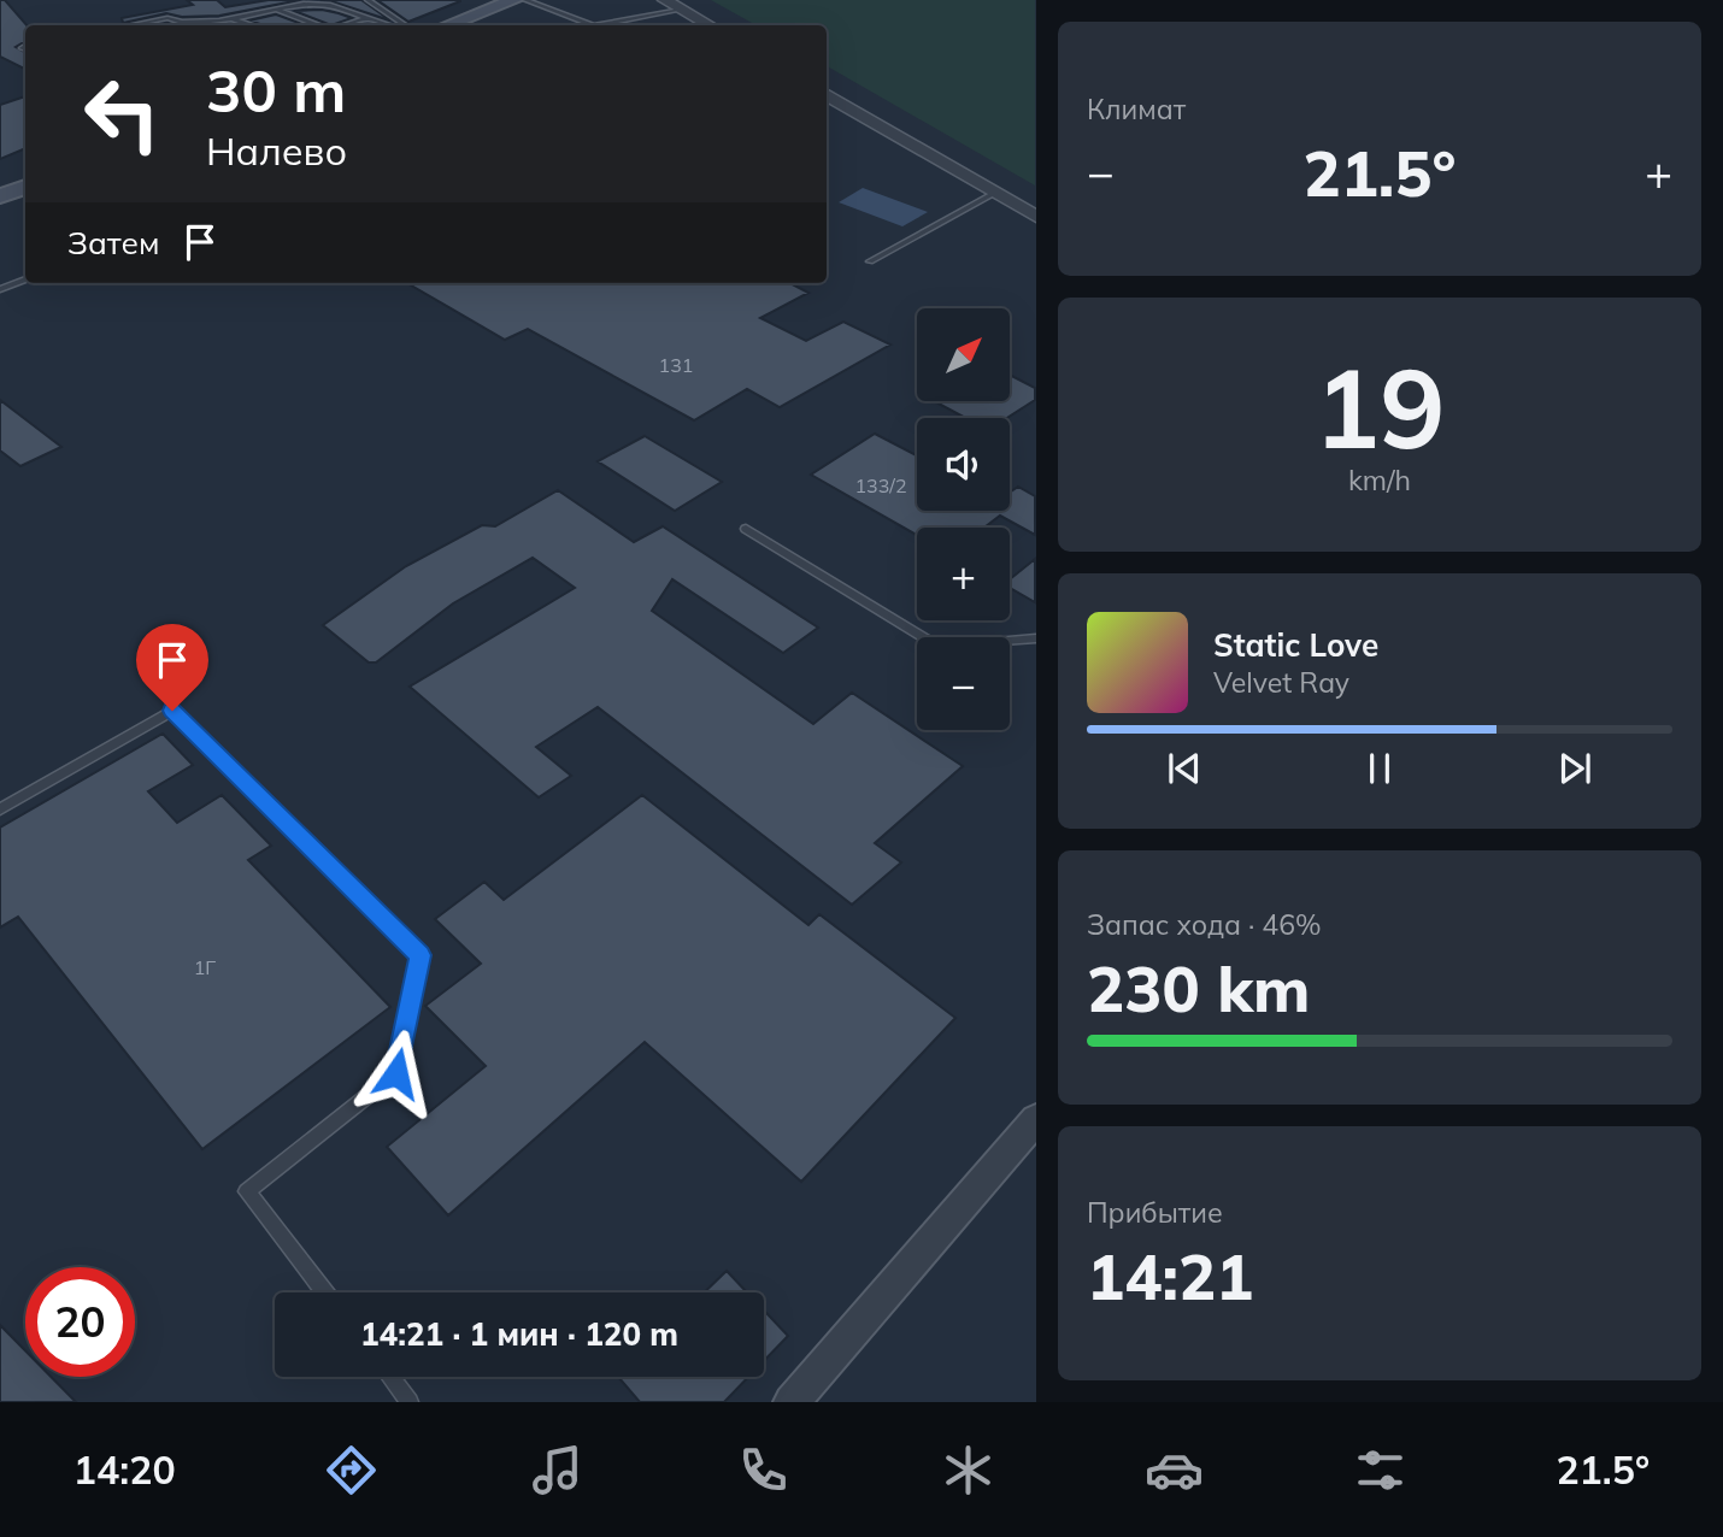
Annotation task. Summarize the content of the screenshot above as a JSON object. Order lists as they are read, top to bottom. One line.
{"house_numbers":["131","133/2","1Г"],"north":"top right","page":{"tile":["Климат",["19","km/h"],["Запас хода · 46%","230 km"],["Прибытие","14:21"]],"turn":["30 m","Налево"],"heat":["−","21.5°","+"],"then":"Затем","map_buttons":["+","−"],"song":["Static Love","Velvet Ray"],"limit":"20","trip":"14:21 · 1 мин · 120 m","tabs":["14:20","21.5°"]}}
